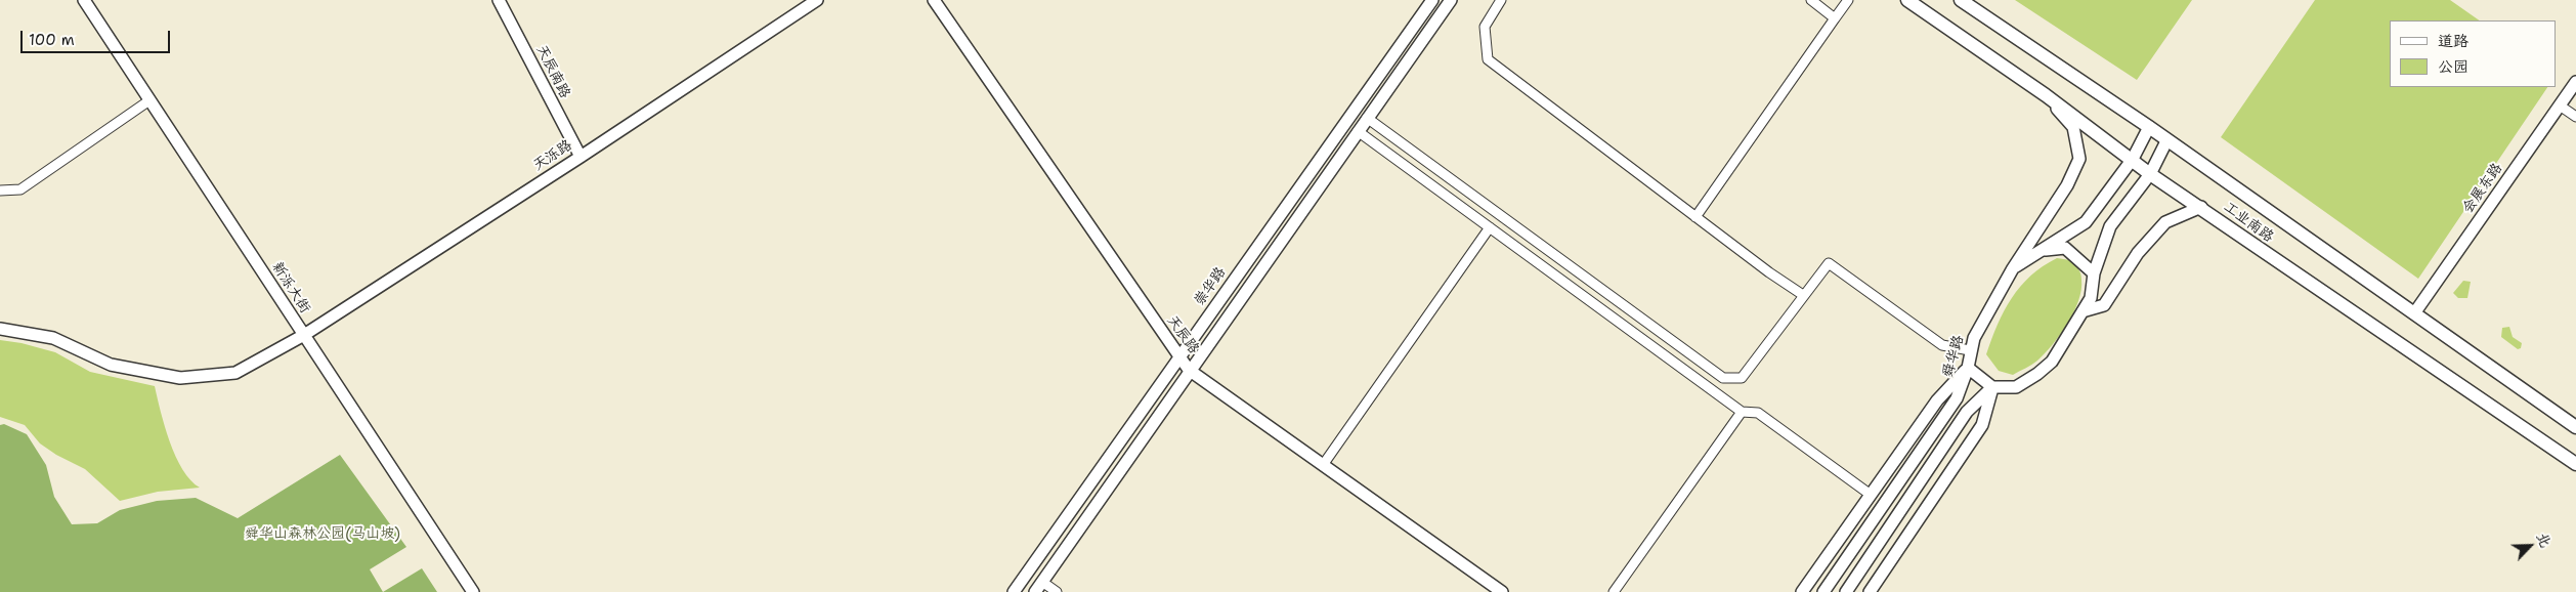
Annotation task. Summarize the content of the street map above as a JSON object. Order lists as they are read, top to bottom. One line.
{"streets":{"main road":["天辰南路","天泺路","会展东路","工业南路","崇华路","新泺大街","天辰路","舜华路"]},"crossings":[["天辰南路","天泺路"],["天泺路","新泺大街"],["会展东路","工业南路"],["工业南路","舜华路"],["崇华路","天辰路"]],"parks":["舜华山森林公园(马山坡)"],"legend":["道路","公园"],"scale_bar":"100 m","north":"top right"}
